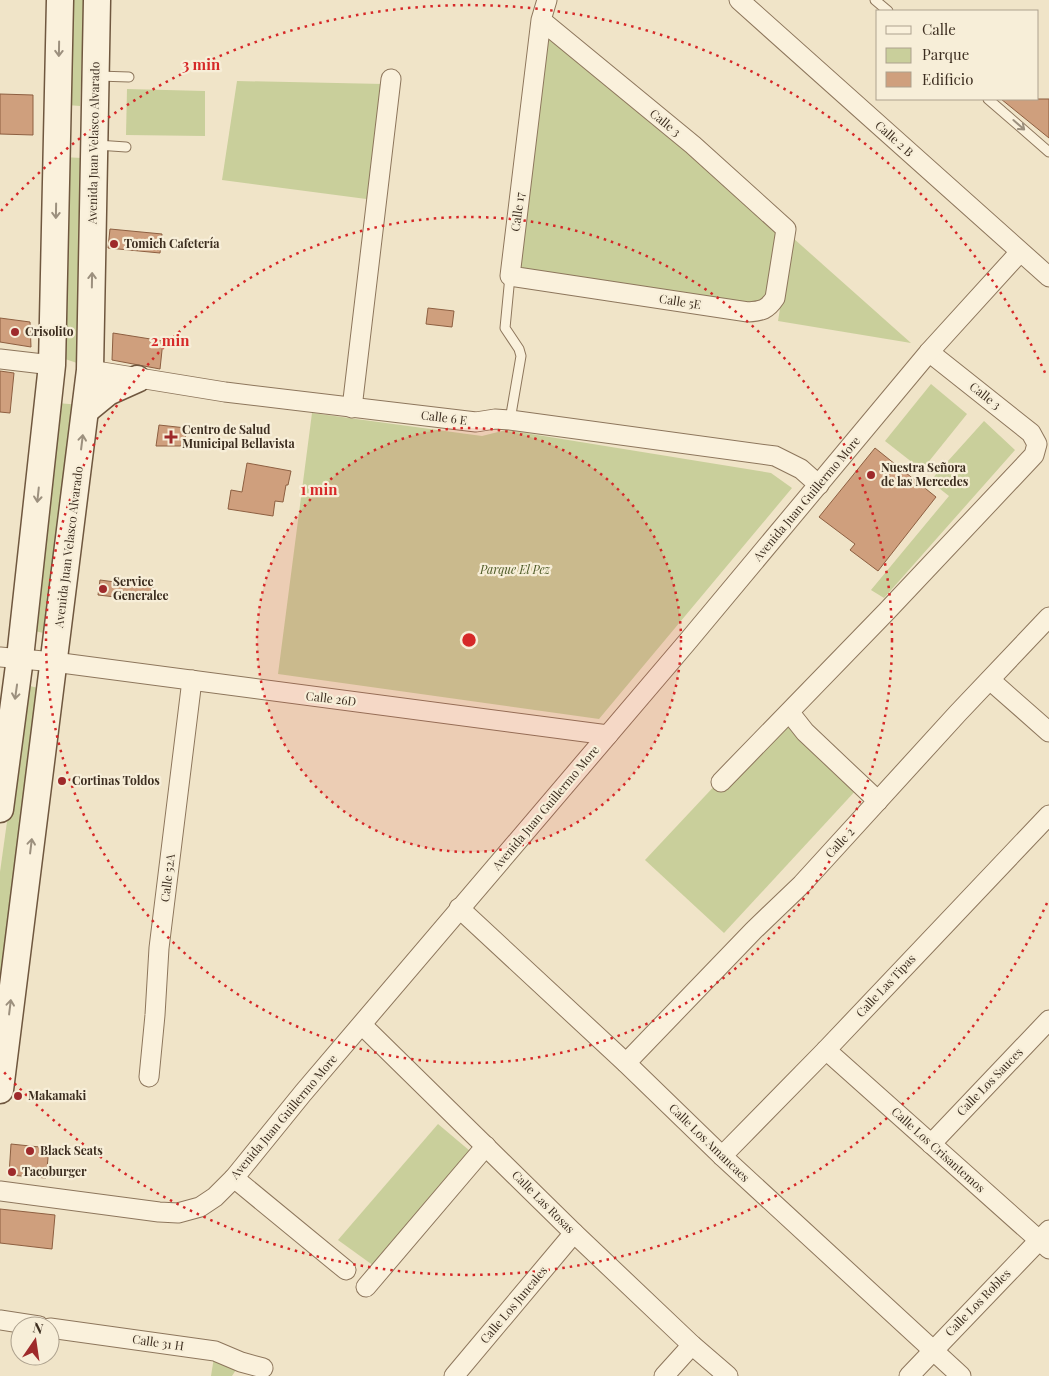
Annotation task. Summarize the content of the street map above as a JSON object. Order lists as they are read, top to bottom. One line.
{"streets":{"main road":["Avenida Juan Velasco Alvarado"],"street":["Calle 3","Calle 2 B","Calle 17","Calle 5E","Calle 6 E","Avenida Juan Guillermo More","Calle 26D","Calle 2","Calle 52A","Calle Las Tipas","Calle Los Sauces","Calle Los Amancaes","Calle Los Crisantemos","Calle Las Rosas","Calle Los Robles","Calle Los Juncales","Calle 31 H"]},"crossings":[["Calle 3","Calle 17"],["Calle 3","Calle 5E"],["Calle 3","Avenida Juan Guillermo More"],["Calle 2 B","Avenida Juan Guillermo More"],["Avenida Juan Velasco Alvarado","Calle 6 E"],["Avenida Juan Velasco Alvarado","Calle 26D"],["Calle 17","Calle 5E"],["Calle 17","Calle 6 E"],["Calle 6 E","Avenida Juan Guillermo More"],["Avenida Juan Guillermo More","Calle 26D"],["Avenida Juan Guillermo More","Calle Los Amancaes"],["Avenida Juan Guillermo More","Calle Las Rosas"],["Calle 26D","Calle 52A"],["Calle 2","Calle Los Amancaes"],["Calle Las Tipas","Calle Los Amancaes"],["Calle Las Tipas","Calle Los Crisantemos"],["Calle Los Sauces","Calle Los Crisantemos"],["Calle Los Amancaes","Calle Los Robles"],["Calle Los Crisantemos","Calle Los Robles"],["Calle Las Rosas","Calle Los Juncales"]],"parks":["Parque El Pez"],"places":{"other":["Tomich Cafetería","Crisolito","Nuestra Señora de las Mercedes","Service Generalee","Cortinas Toldos","Makamaki","Black Seats","Tacoburger"],"health":["Centro de Salud Municipal Bellavista"]},"legend":["Calle","Parque","Edificio"],"north":"top","rings":["3 min","2 min","1 min"]}
